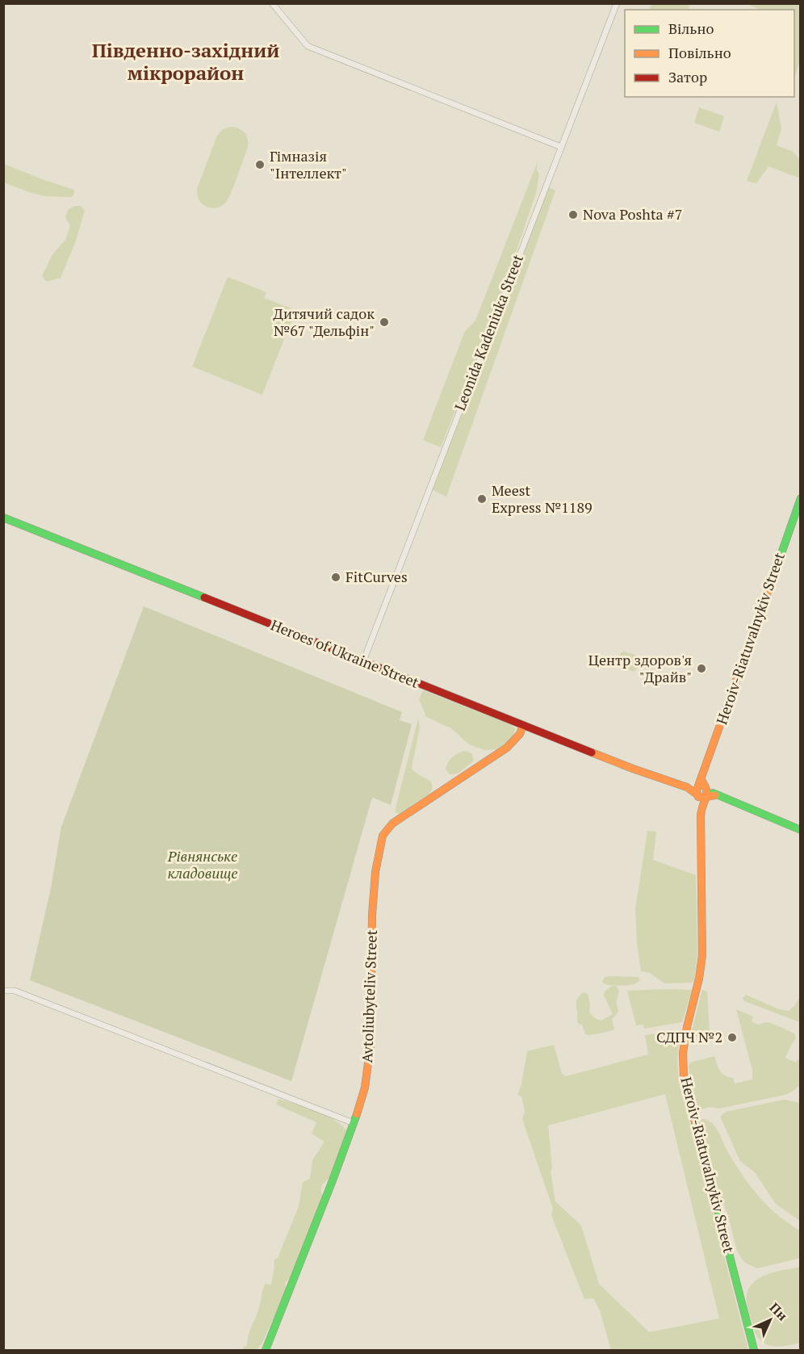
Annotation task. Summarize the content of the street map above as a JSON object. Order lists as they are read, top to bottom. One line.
{"streets":{"street":["Leonida Kadeniuka Street","Heroiv-Riatuvalnykiv Street","Heroes of Ukraine Street","Avtoliubyteliv Street"]},"crossings":[["Leonida Kadeniuka Street","Heroes of Ukraine Street"],["Heroiv-Riatuvalnykiv Street","Heroes of Ukraine Street"],["Heroes of Ukraine Street","Avtoliubyteliv Street"]],"districts":["Південно-західний мікрорайон"],"parks":["Рівнянське кладовище"],"places":["Гімназія \"Інтеллект\"","Nova Poshta #7","Дитячий садок №67 \"Дельфін\"","Meest Express №1189","FitCurves","Центр здоров'я \"Драйв\"","СДПЧ №2"],"legend":["Вільно","Повільно","Затор"],"north":"top right"}
